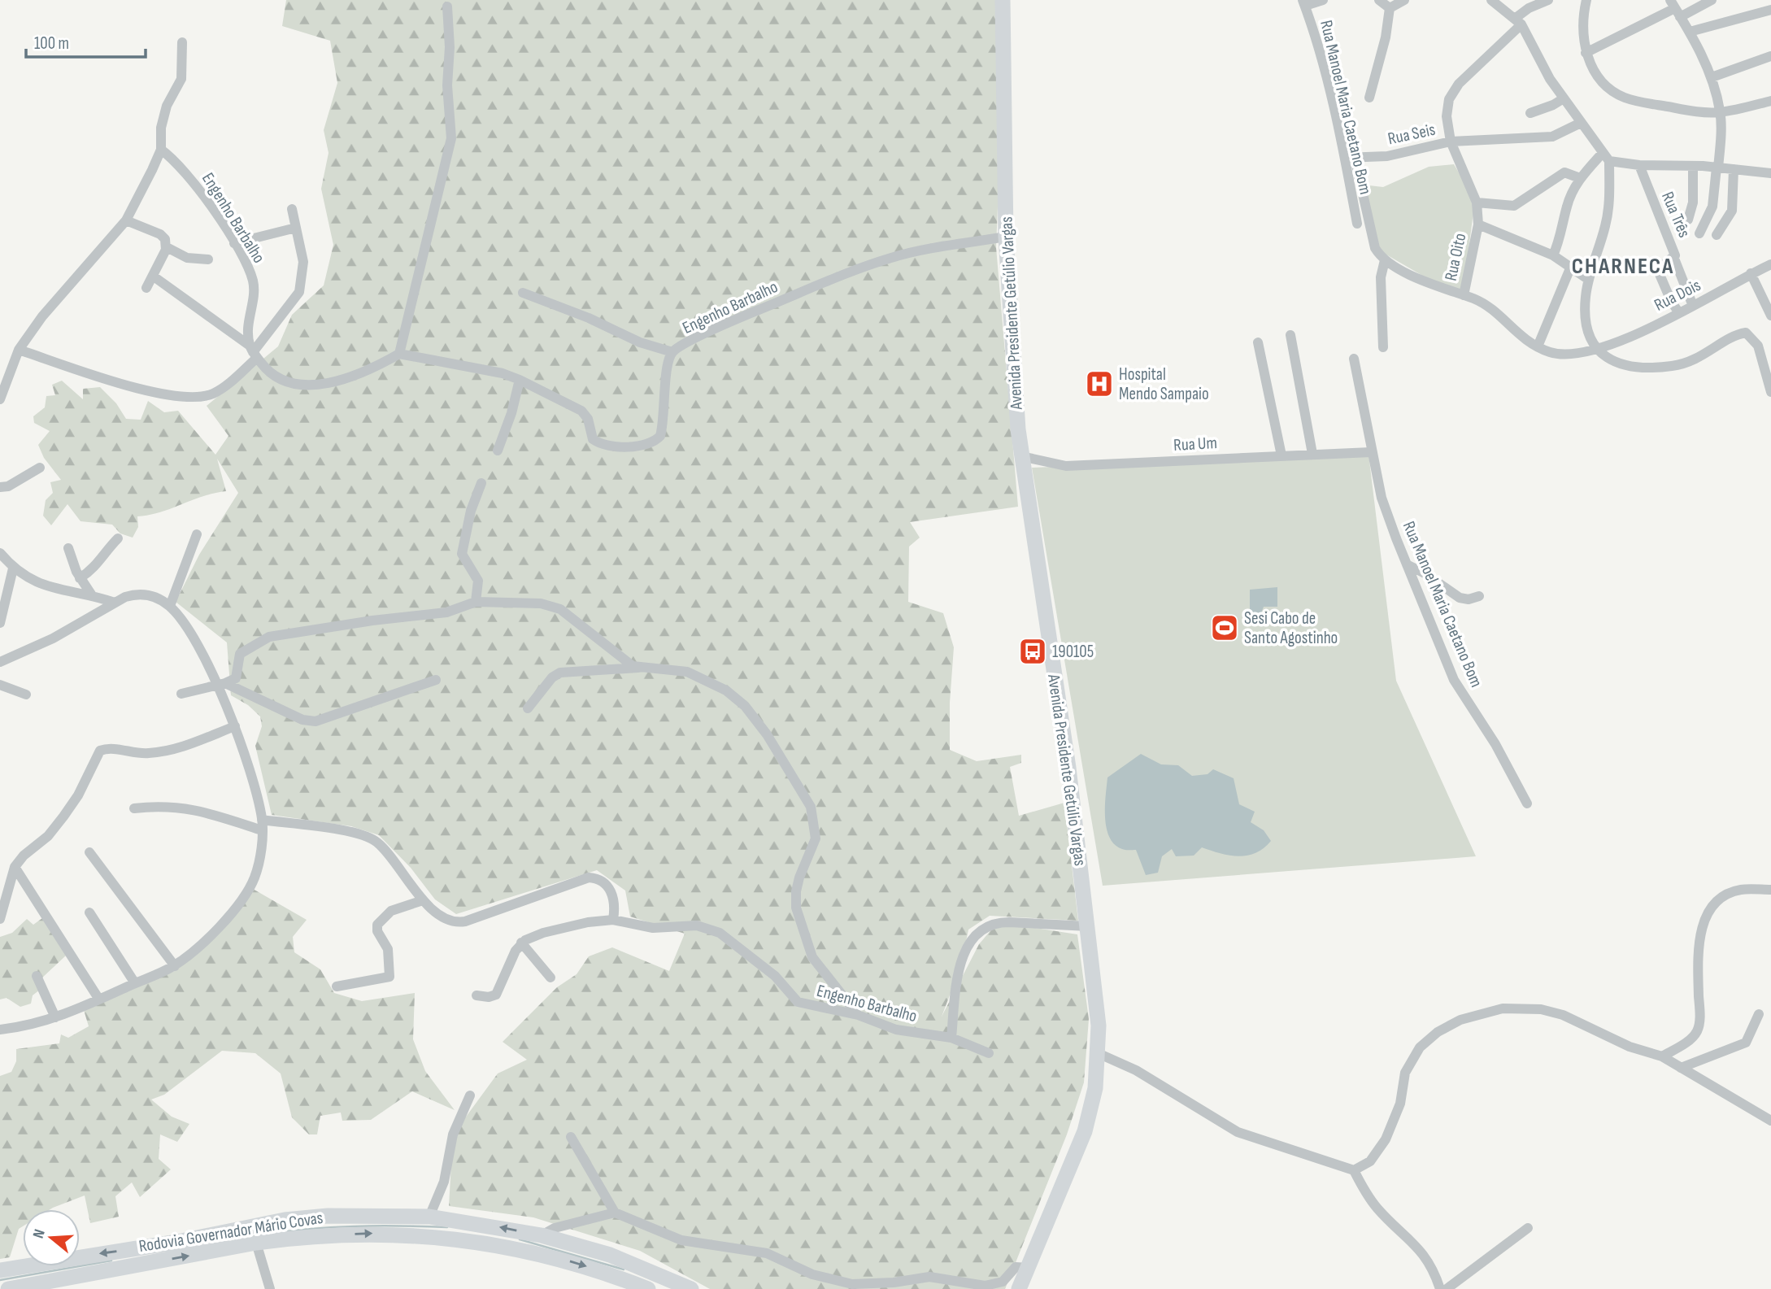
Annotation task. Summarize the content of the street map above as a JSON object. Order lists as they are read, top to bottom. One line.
{"streets":{"main road":["Avenida Presidente Getúlio Vargas","Rodovia Governador Mário Covas"],"street":["Rua Manoel Maria Caetano Bom","Rua Seis","Rua Três","Engenho Barbalho","Rua Oito","Rua Dois","Rua Um"]},"crossings":[["Rua Manoel Maria Caetano Bom","Rua Seis"],["Rua Manoel Maria Caetano Bom","Rua Um"],["Rua Seis","Rua Oito"],["Rua Três","Rua Dois"],["Engenho Barbalho","Avenida Presidente Getúlio Vargas"],["Rua Oito","Rua Dois"],["Avenida Presidente Getúlio Vargas","Rua Um"]],"districts":["CHARNECA"],"places":{"hospital":["Hospital Mendo Sampaio"],"sports":["Sesi Cabo de Santo Agostinho"],"bus stop":["190105"]},"scale_bar":"100 m","north":"left"}
